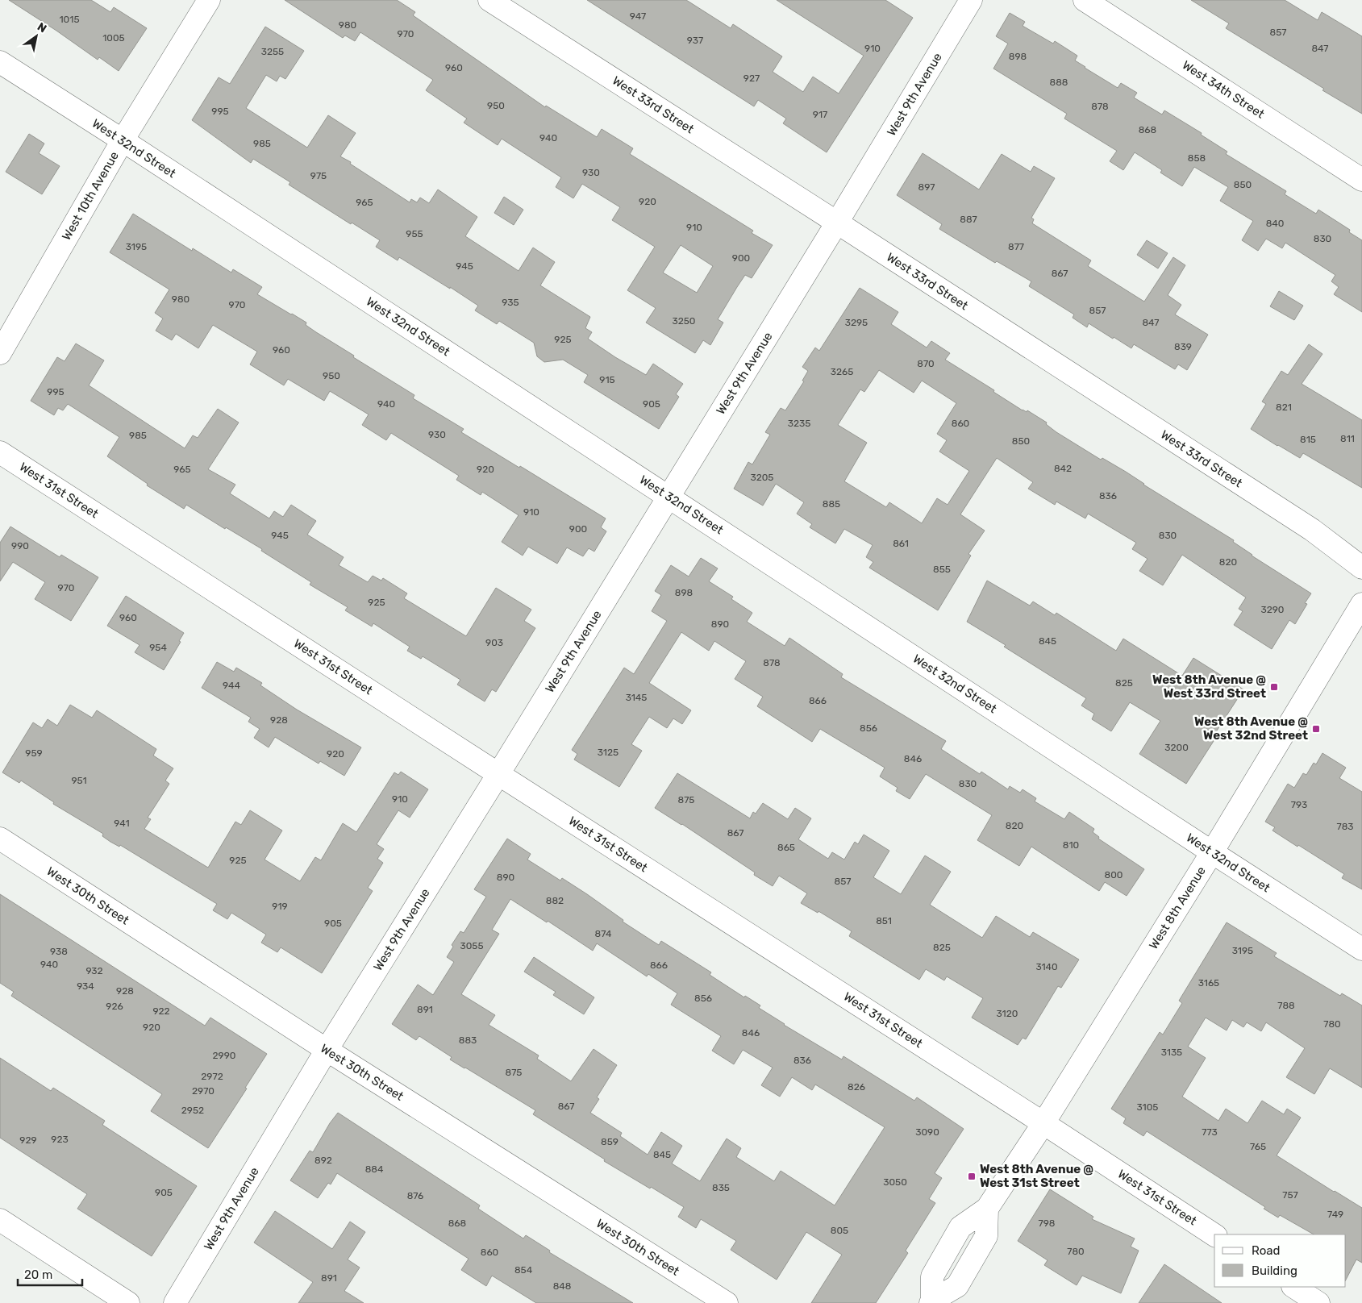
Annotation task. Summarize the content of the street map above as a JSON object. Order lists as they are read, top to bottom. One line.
{"streets":{"street":["West 34th Street","West 9th Avenue","West 33rd Street","West 32nd Street","West 10th Avenue","West 31st Street","West 30th Street","West 8th Avenue"]},"crossings":[["West 9th Avenue","West 33rd Street"],["West 9th Avenue","West 32nd Street"],["West 9th Avenue","West 31st Street"],["West 9th Avenue","West 30th Street"],["West 32nd Street","West 10th Avenue"],["West 32nd Street","West 8th Avenue"],["West 31st Street","West 8th Avenue"]],"places":{"transit":["West 8th Avenue @ West 33rd Street","West 8th Avenue @ West 32nd Street","West 8th Avenue @ West 31st Street"]},"house_numbers":["947","1015","980","857","970","1005","937","910","847","3255","898","960","927","888","950","878","995","917","868","940","985","858","930","975","850","897","920","965","887","840","910","955","830","3195","877","900","945","867","980","935","970","857","3250","3295","847","925","839","960","870","3265","950","915","995","940","905","821","3235","860","930","985","811","815","850","842","965","920","3205","836","885","910","900","945","830","861","990","820","855","970","898","925","3290","960","890","845","903","954","878","825","944","3145","866","928","856","3200","3125","959","920","846","951","830","910","875","793","941","820","783","867","810","865","925","800","890","857","882","919","851","905","874","3055","825","3195","938","940","866","3140","932","3165","934","928","856","788","926","891","922","3120","780","920","846","883","3135","2990","836","875","2972","826","2970","867","3105","2952","3090","773","923","929","859","765","845","892","884","3050","835","905","757","876","749","868","798","805","780","860","854","891","848"],"legend":["Road","Building"],"scale_bar":"20 m","north":"top right"}
